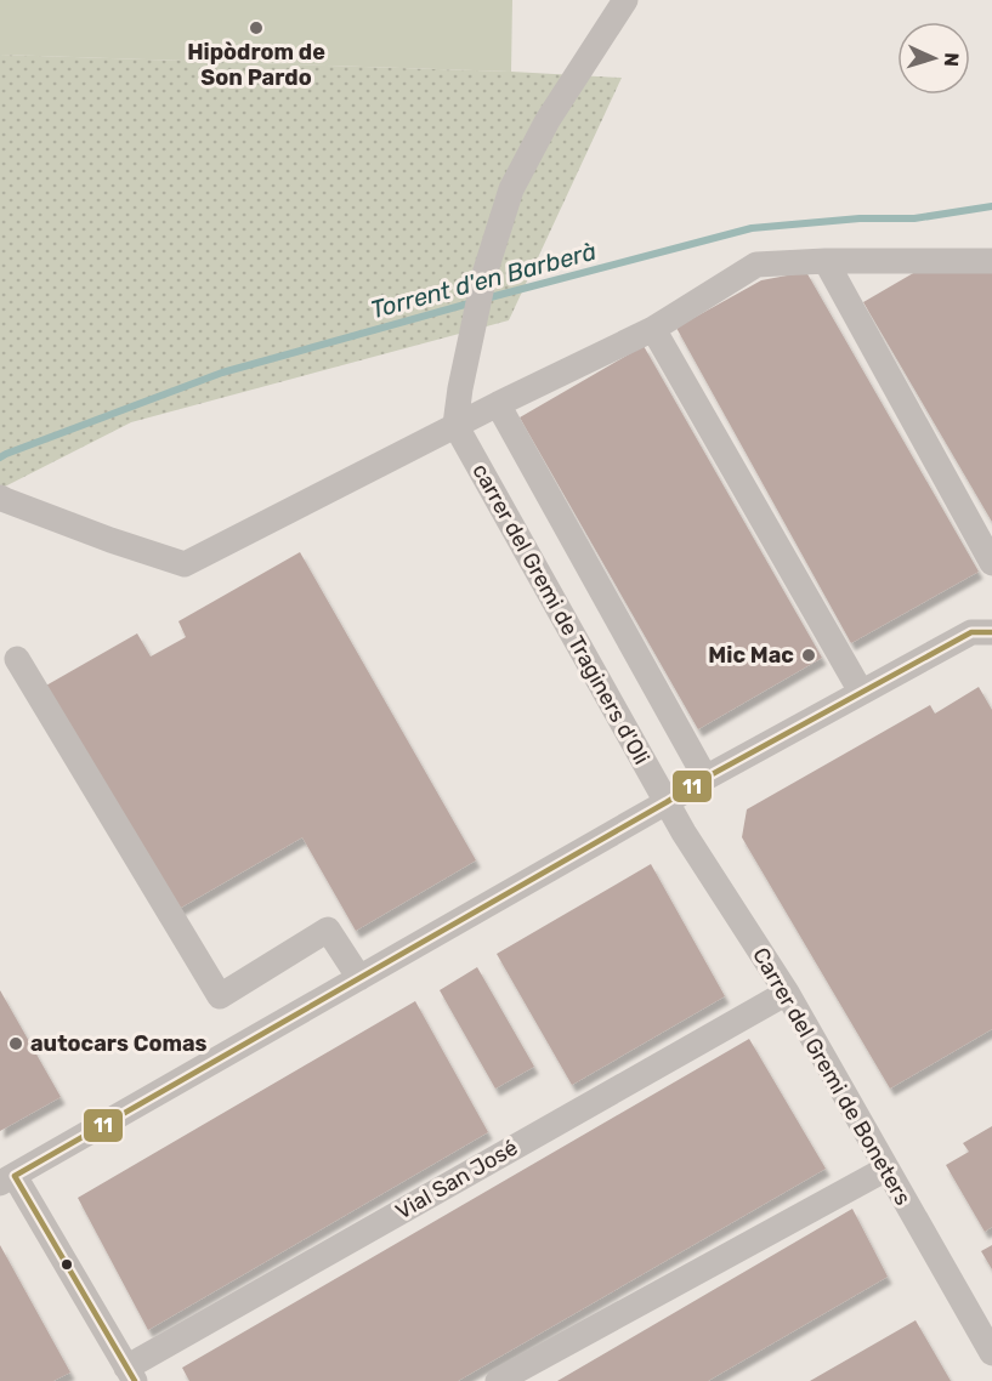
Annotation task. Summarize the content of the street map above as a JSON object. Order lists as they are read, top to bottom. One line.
{"streets":{"street":["carrer del Gremi de Traginers d'Oli","Carrer del Gremi de Boneters","Vial San José"]},"crossings":[["carrer del Gremi de Traginers d'Oli","Carrer del Gremi de Boneters"],["Carrer del Gremi de Boneters","Vial San José"]],"water":["Torrent d'en Barberà"],"places":["Hipòdrom de Son Pardo","Mic Mac","autocars Comas"],"lines":["transit line 11"],"north":"right"}
